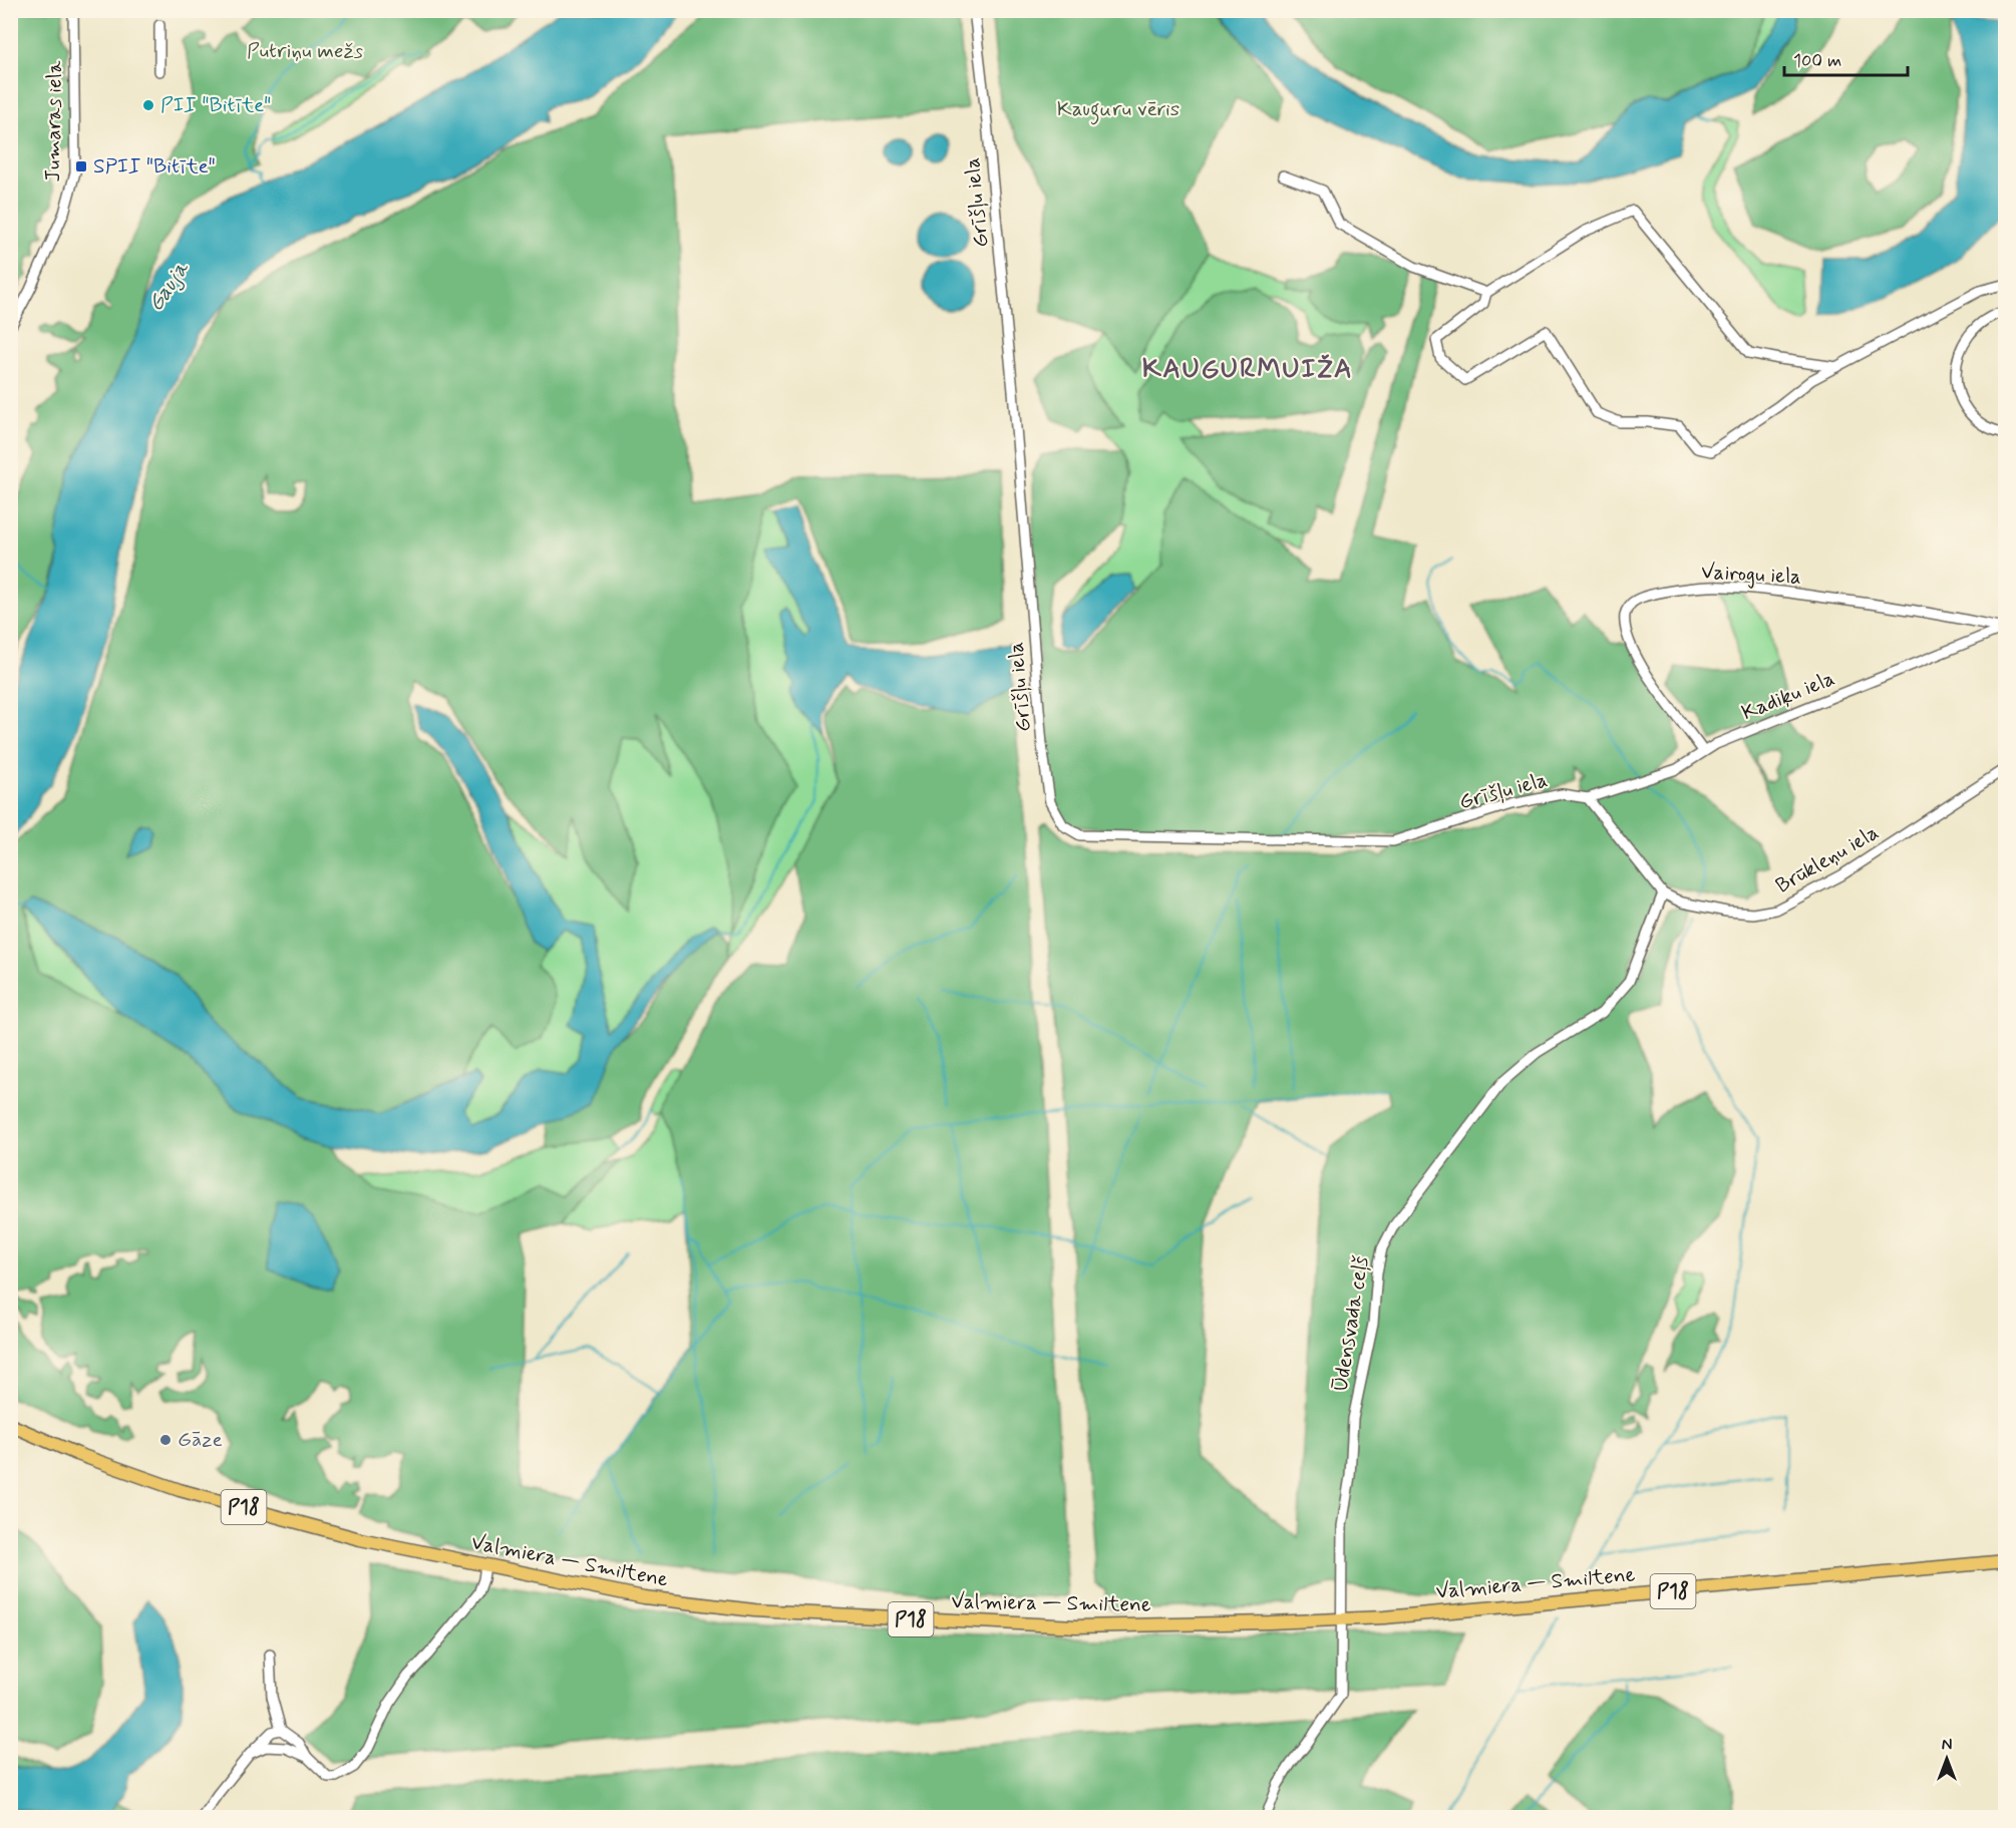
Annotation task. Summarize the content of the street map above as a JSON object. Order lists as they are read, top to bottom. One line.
{"streets":{"main road":["P18","Valmiera — Smiltene"],"street":["Jumaras iela","Grīšļu iela","Vairogu iela","Kadiķu iela","Brūkleņu iela","Ūdensvada ceļš"]},"crossings":[["Grīšļu iela","Kadiķu iela"],["Vairogu iela","Kadiķu iela"],["Brūkleņu iela","Ūdensvada ceļš"],["Ūdensvada ceļš","Valmiera — Smiltene"]],"districts":["KAUGURMUIŽA"],"water":["Gauja"],"parks":["Putriņu mežs","Kauguru vēris"],"places":{"other":["PII \"Bitīte\"","Gāze"],"transit":["SPII \"Bitīte\""]},"scale_bar":"100 m","north":"top"}
